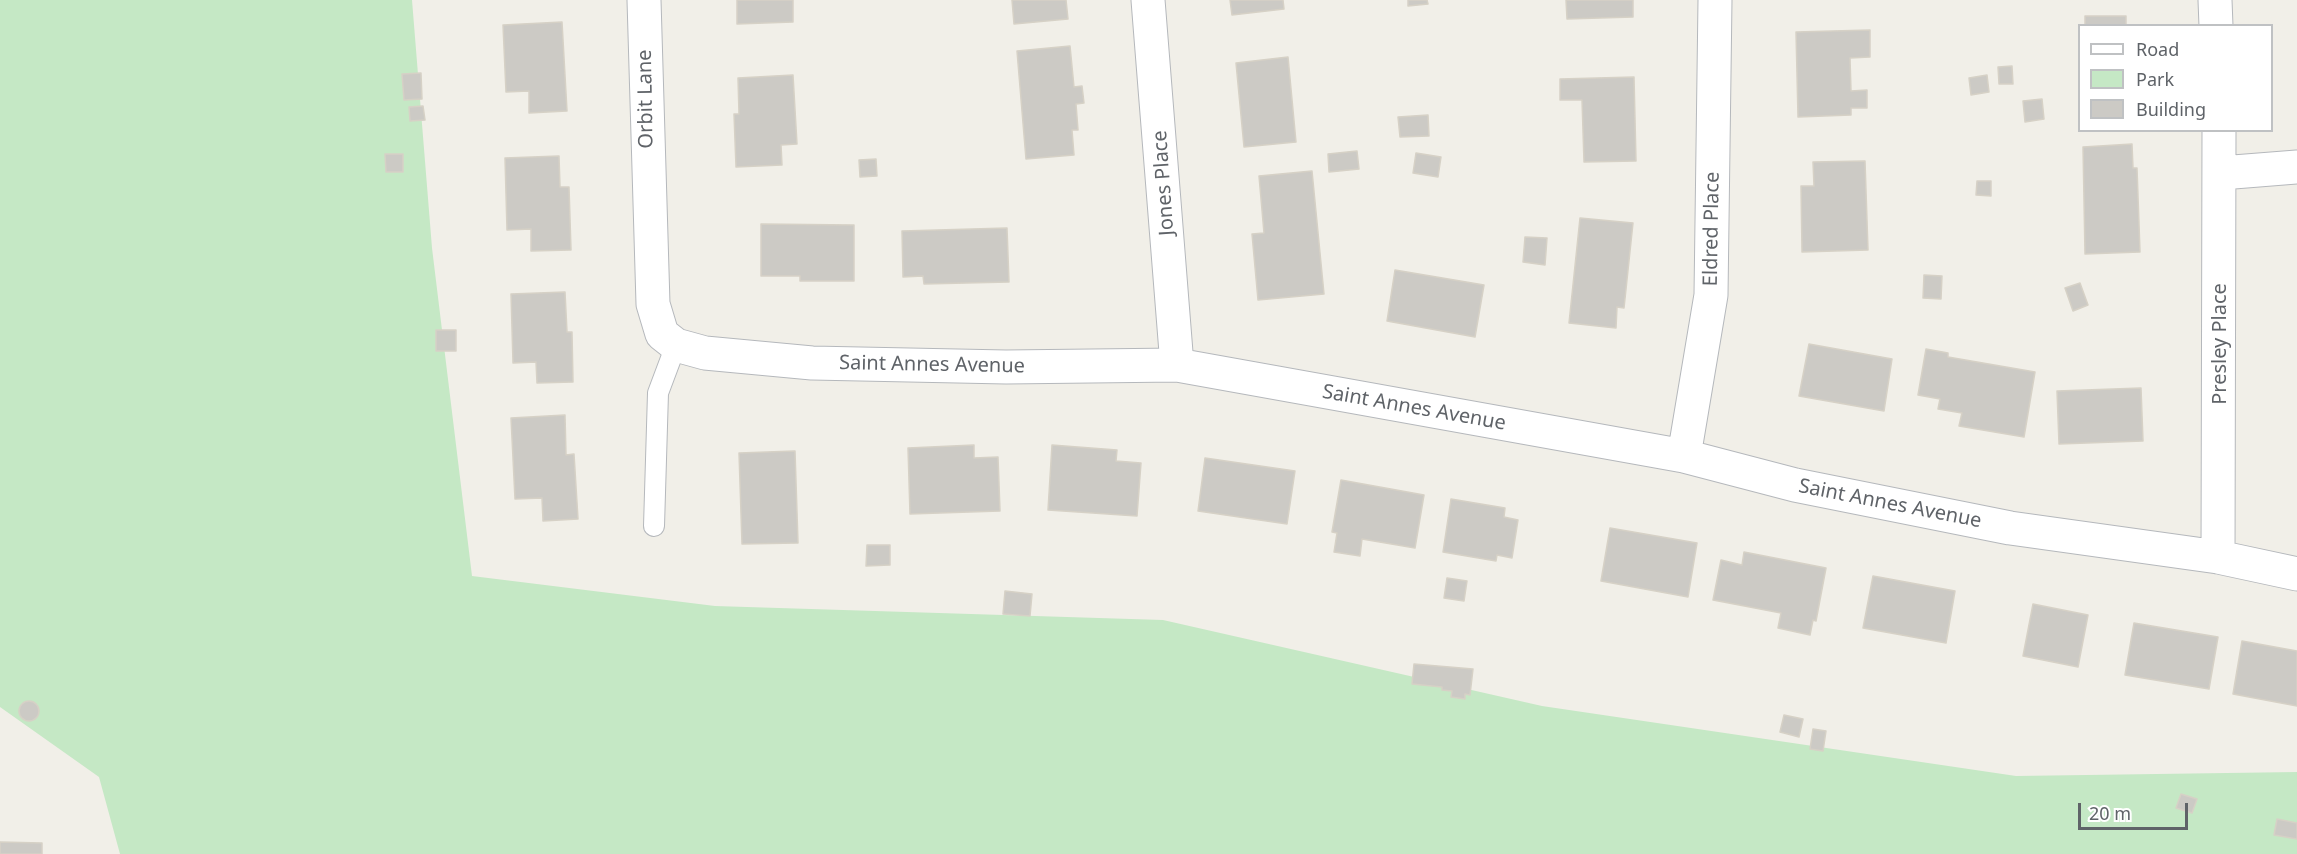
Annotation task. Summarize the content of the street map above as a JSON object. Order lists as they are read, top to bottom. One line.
{"streets":{"street":["Orbit Lane","Jones Place","Eldred Place","Presley Place","Saint Annes Avenue"]},"crossings":[["Orbit Lane","Saint Annes Avenue"],["Jones Place","Saint Annes Avenue"],["Eldred Place","Saint Annes Avenue"],["Presley Place","Saint Annes Avenue"]],"legend":["Road","Park","Building"],"scale_bar":"20 m"}
